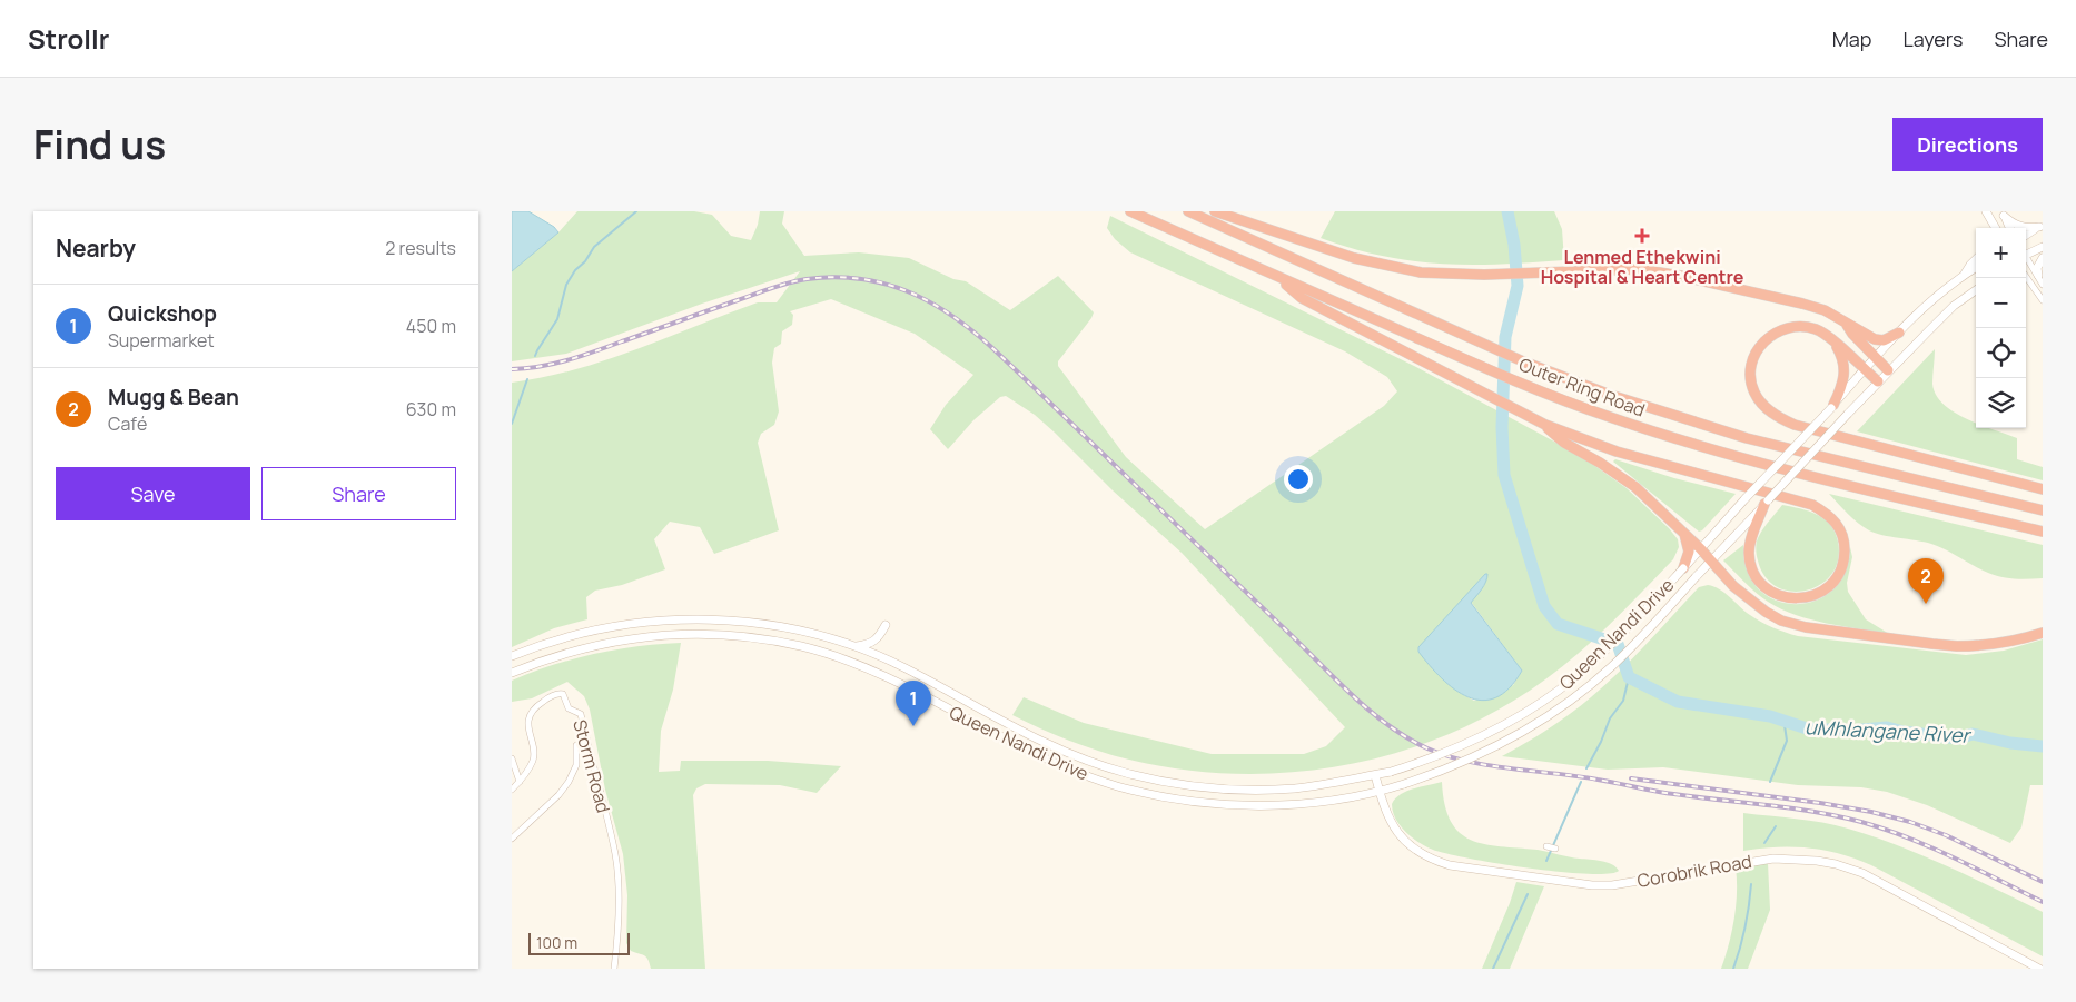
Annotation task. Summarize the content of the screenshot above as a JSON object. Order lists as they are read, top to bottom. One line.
{"streets":{"highway":["Outer Ring Road"],"main road":["Queen Nandi Drive","Corobrik Road"],"street":["Storm Road"]},"crossings":[["Queen Nandi Drive","Corobrik Road"]],"water":["uMhlangane River"],"places":{"health":["Lenmed Ethekwini Hospital & Heart Centre"]},"scale_bar":"100 m","page":{"header":"Strollr","nav":["Map","Layers","Share"],"title":"Find us","buttons":["Directions",["Save","Share"]],"heading":["Nearby","2 results"],"map_buttons":["+","−"],"list":[{"mark":"1","name":"Quickshop","note":"Supermarket","value":"450 m"},{"mark":"2","name":"Mugg & Bean","note":"Café","value":"630 m"}],"pins":["2","1"],"scale":"100 m"}}
